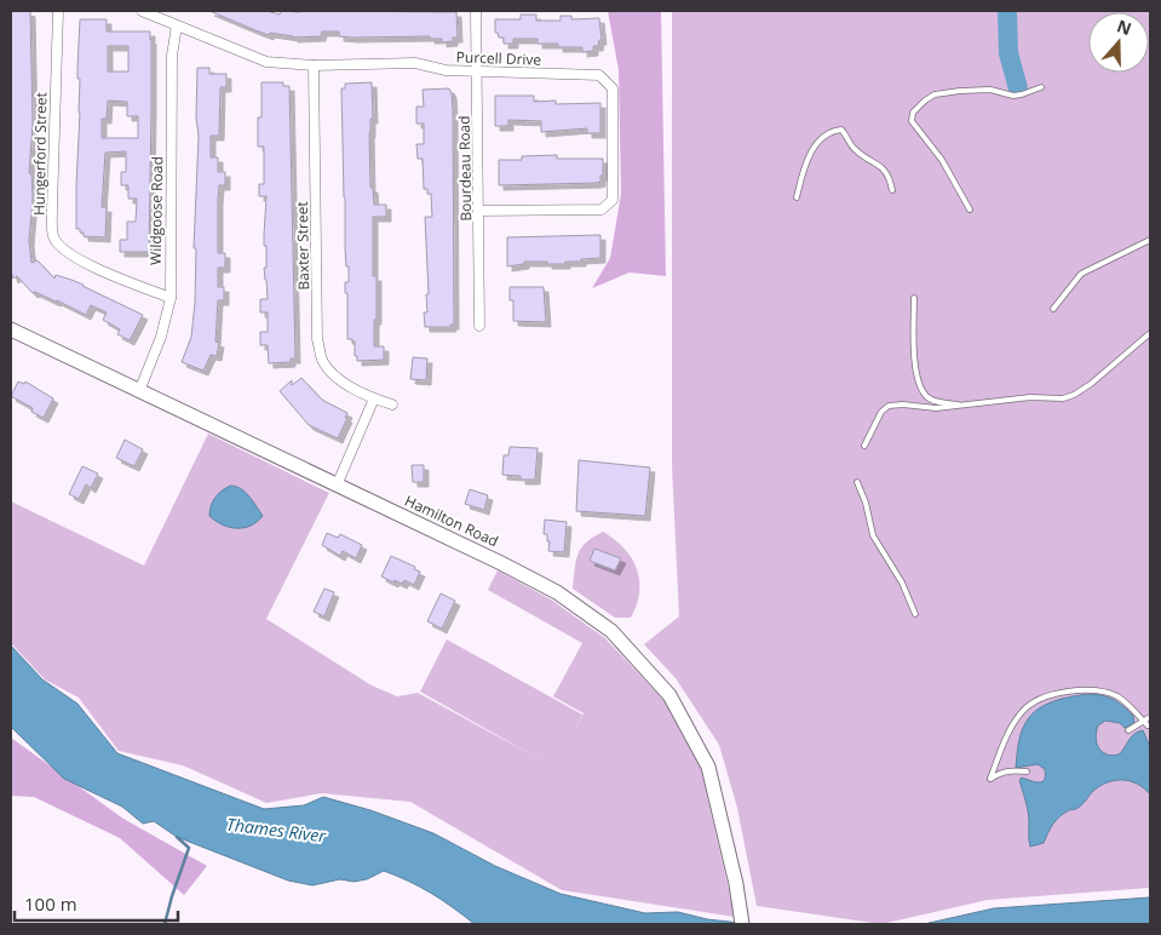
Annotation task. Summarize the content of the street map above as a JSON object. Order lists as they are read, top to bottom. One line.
{"streets":{"main road":["Hamilton Road"],"street":["Purcell Drive","Hungerford Street","Bourdeau Road","Wildgoose Road","Baxter Street"]},"crossings":[["Purcell Drive","Bourdeau Road"],["Purcell Drive","Wildgoose Road"],["Purcell Drive","Baxter Street"],["Hungerford Street","Wildgoose Road"],["Wildgoose Road","Hamilton Road"]],"water":["Thames River"],"scale_bar":"100 m","north":"top"}
